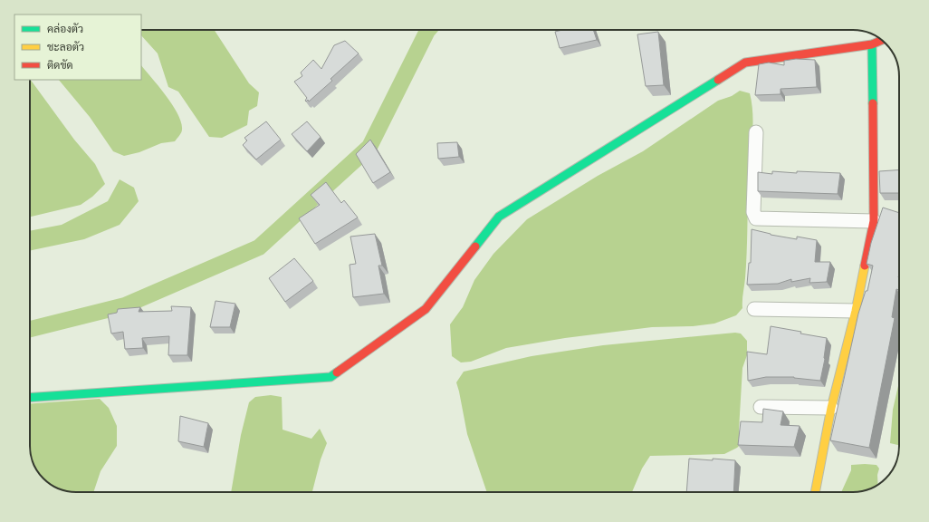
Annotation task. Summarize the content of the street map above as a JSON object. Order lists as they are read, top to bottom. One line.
{"legend":["คล่องตัว","ชะลอตัว","ติดขัด"]}
